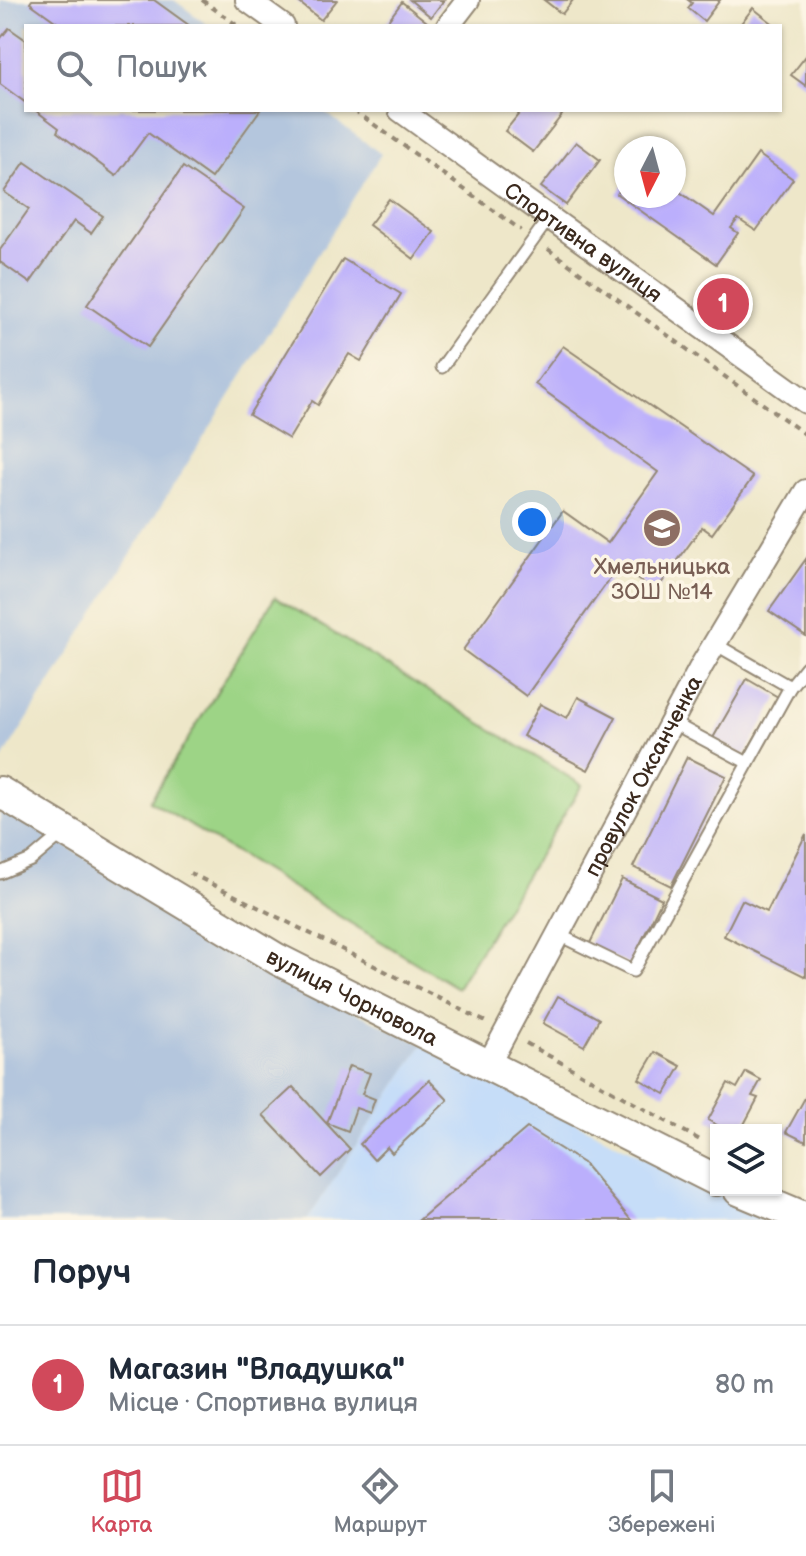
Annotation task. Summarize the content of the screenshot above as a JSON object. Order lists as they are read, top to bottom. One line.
{"streets":{"street":["Спортивна вулиця","провулок Оксанченка","вулиця Чорновола"]},"crossings":[["провулок Оксанченка","вулиця Чорновола"]],"places":{"school or university":["Хмельницька ЗОШ №14"]},"north":"bottom","page":{"search":"Пошук","pins":"1","heading":"Поруч","list":[{"mark":"1","name":"Магазин \"Владушка\"","note":"Місце · Спортивна вулиця","value":"80 m"}],"nav":["Карта","Маршрут","Збережені"]}}
